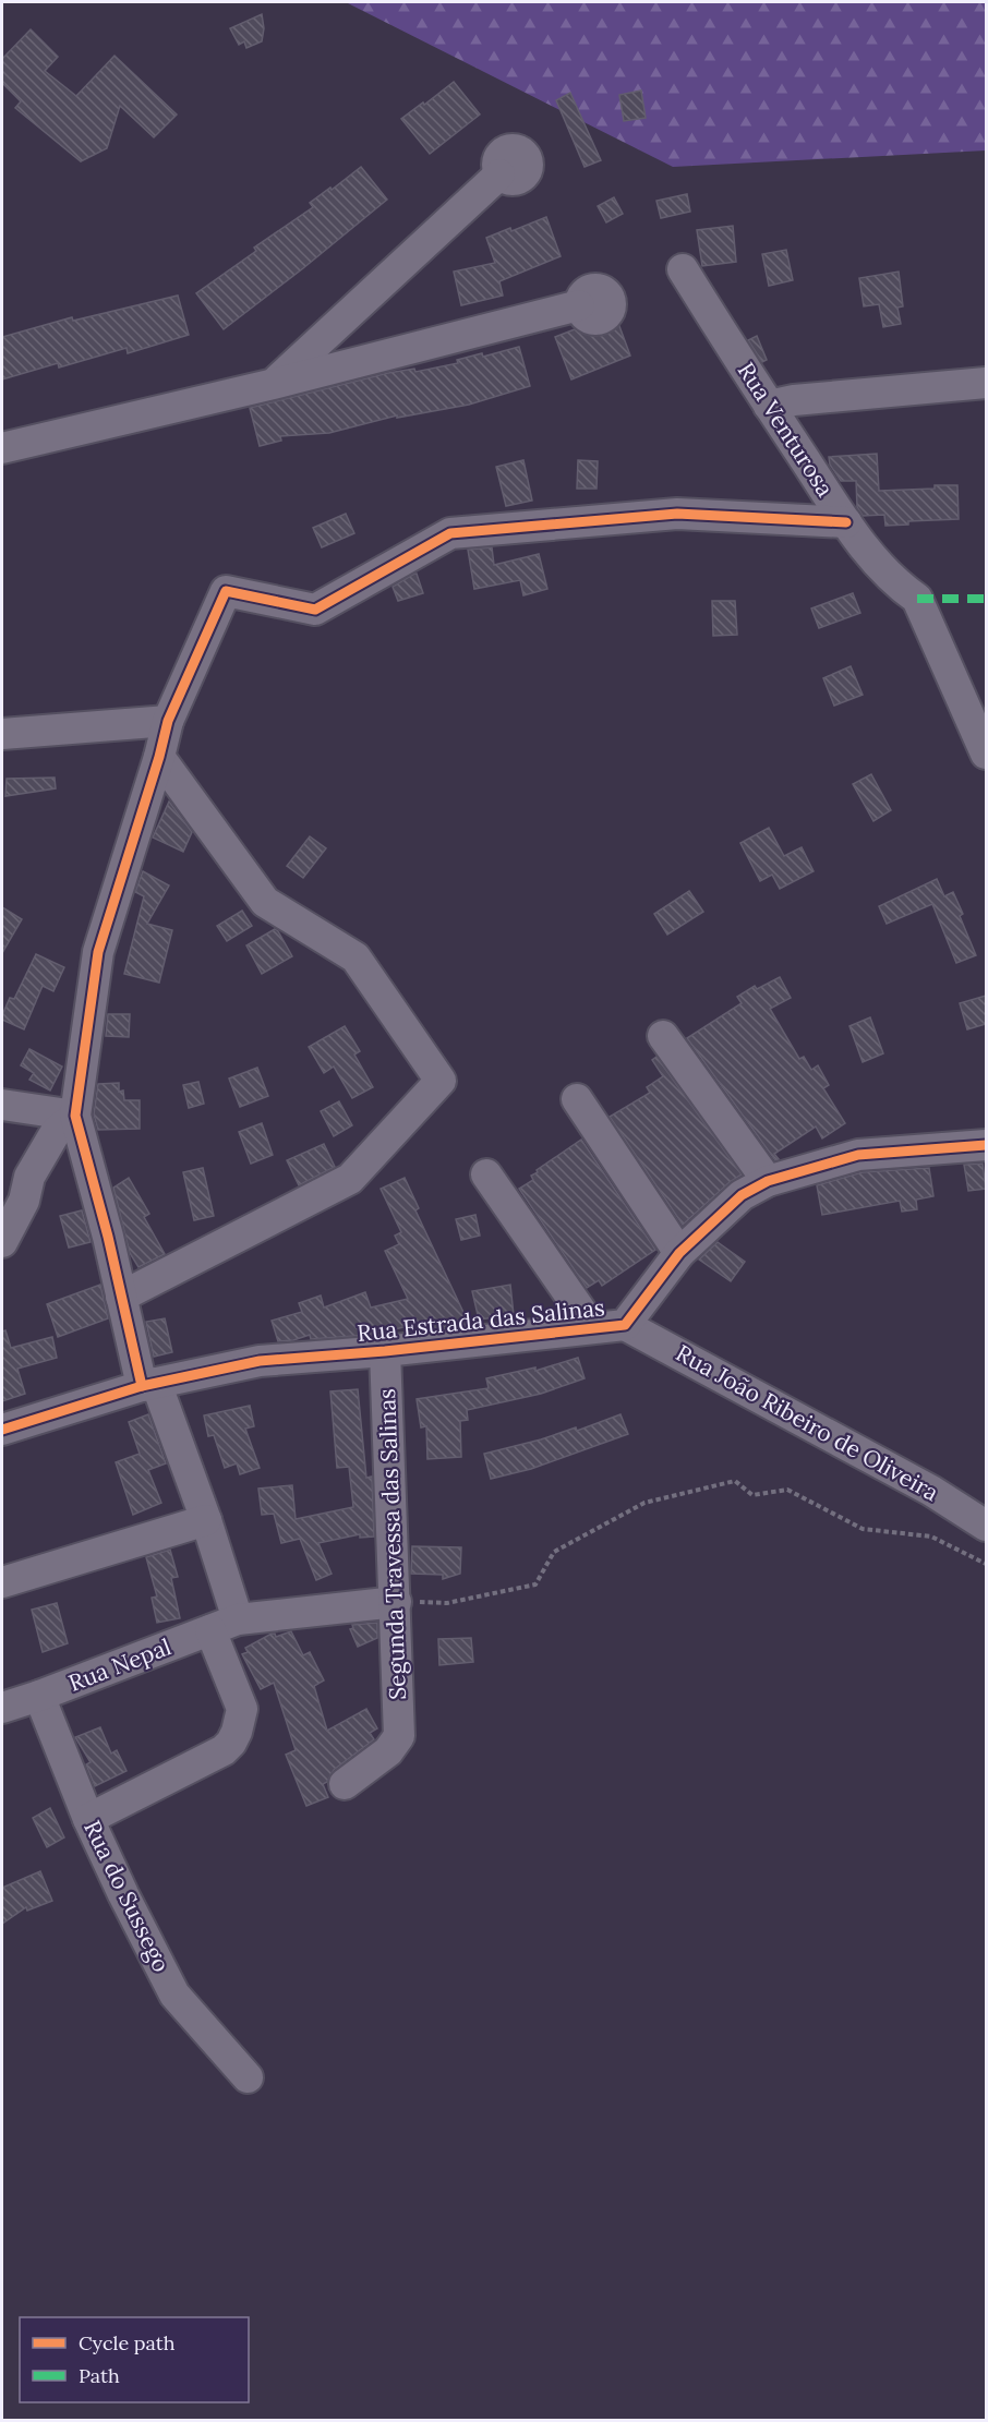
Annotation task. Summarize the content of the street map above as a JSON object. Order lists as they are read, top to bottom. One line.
{"streets":{"street":["Rua Venturosa","Rua Estrada das Salinas","Rua João Ribeiro de Oliveira","Segunda Travessa das Salinas","Rua Nepal","Rua do Sussego"]},"crossings":[["Rua Estrada das Salinas","Rua João Ribeiro de Oliveira"],["Rua Estrada das Salinas","Segunda Travessa das Salinas"],["Rua Nepal","Rua do Sussego"]],"legend":["Cycle path","Path"]}
